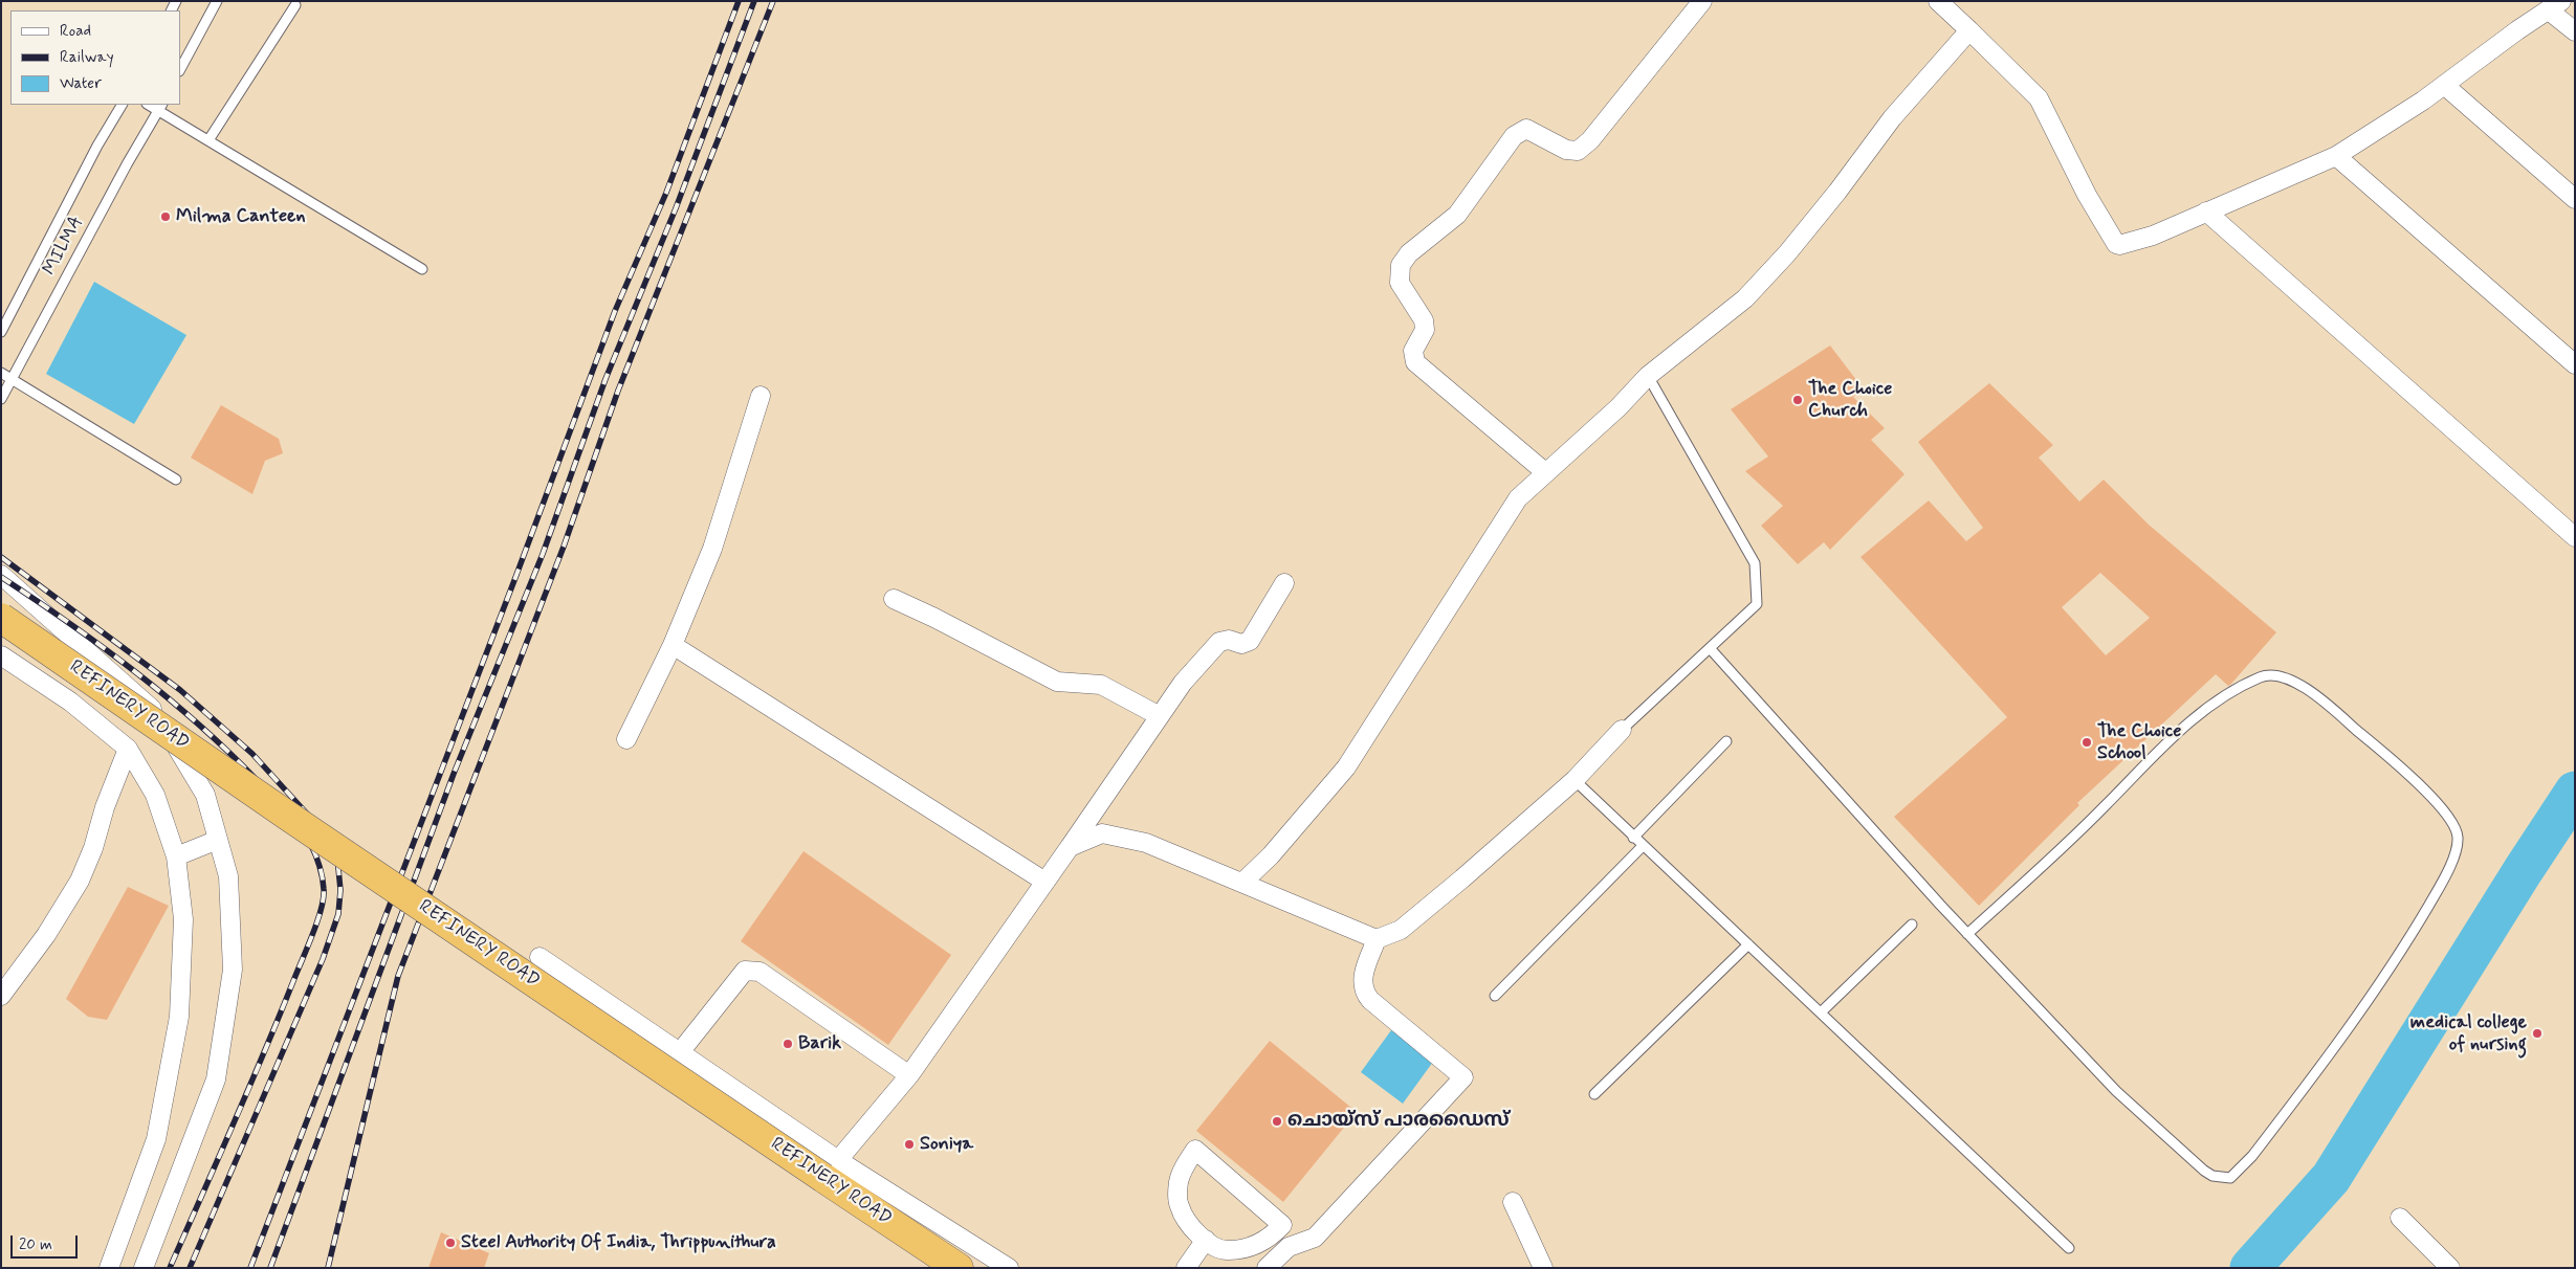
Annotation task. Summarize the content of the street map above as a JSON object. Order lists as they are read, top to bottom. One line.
{"streets":{"highway":["REFINERY ROAD"],"lane":["MILMA"]},"places":["Milma Canteen","The Choice Church","The Choice School","medical college of nursing","Barik","ചൊയ്സ് പാരഡൈസ്","Soniya","Steel Authority Of India, Thrippunithura"],"legend":["Road","Railway","Water"],"scale_bar":"20 m"}
